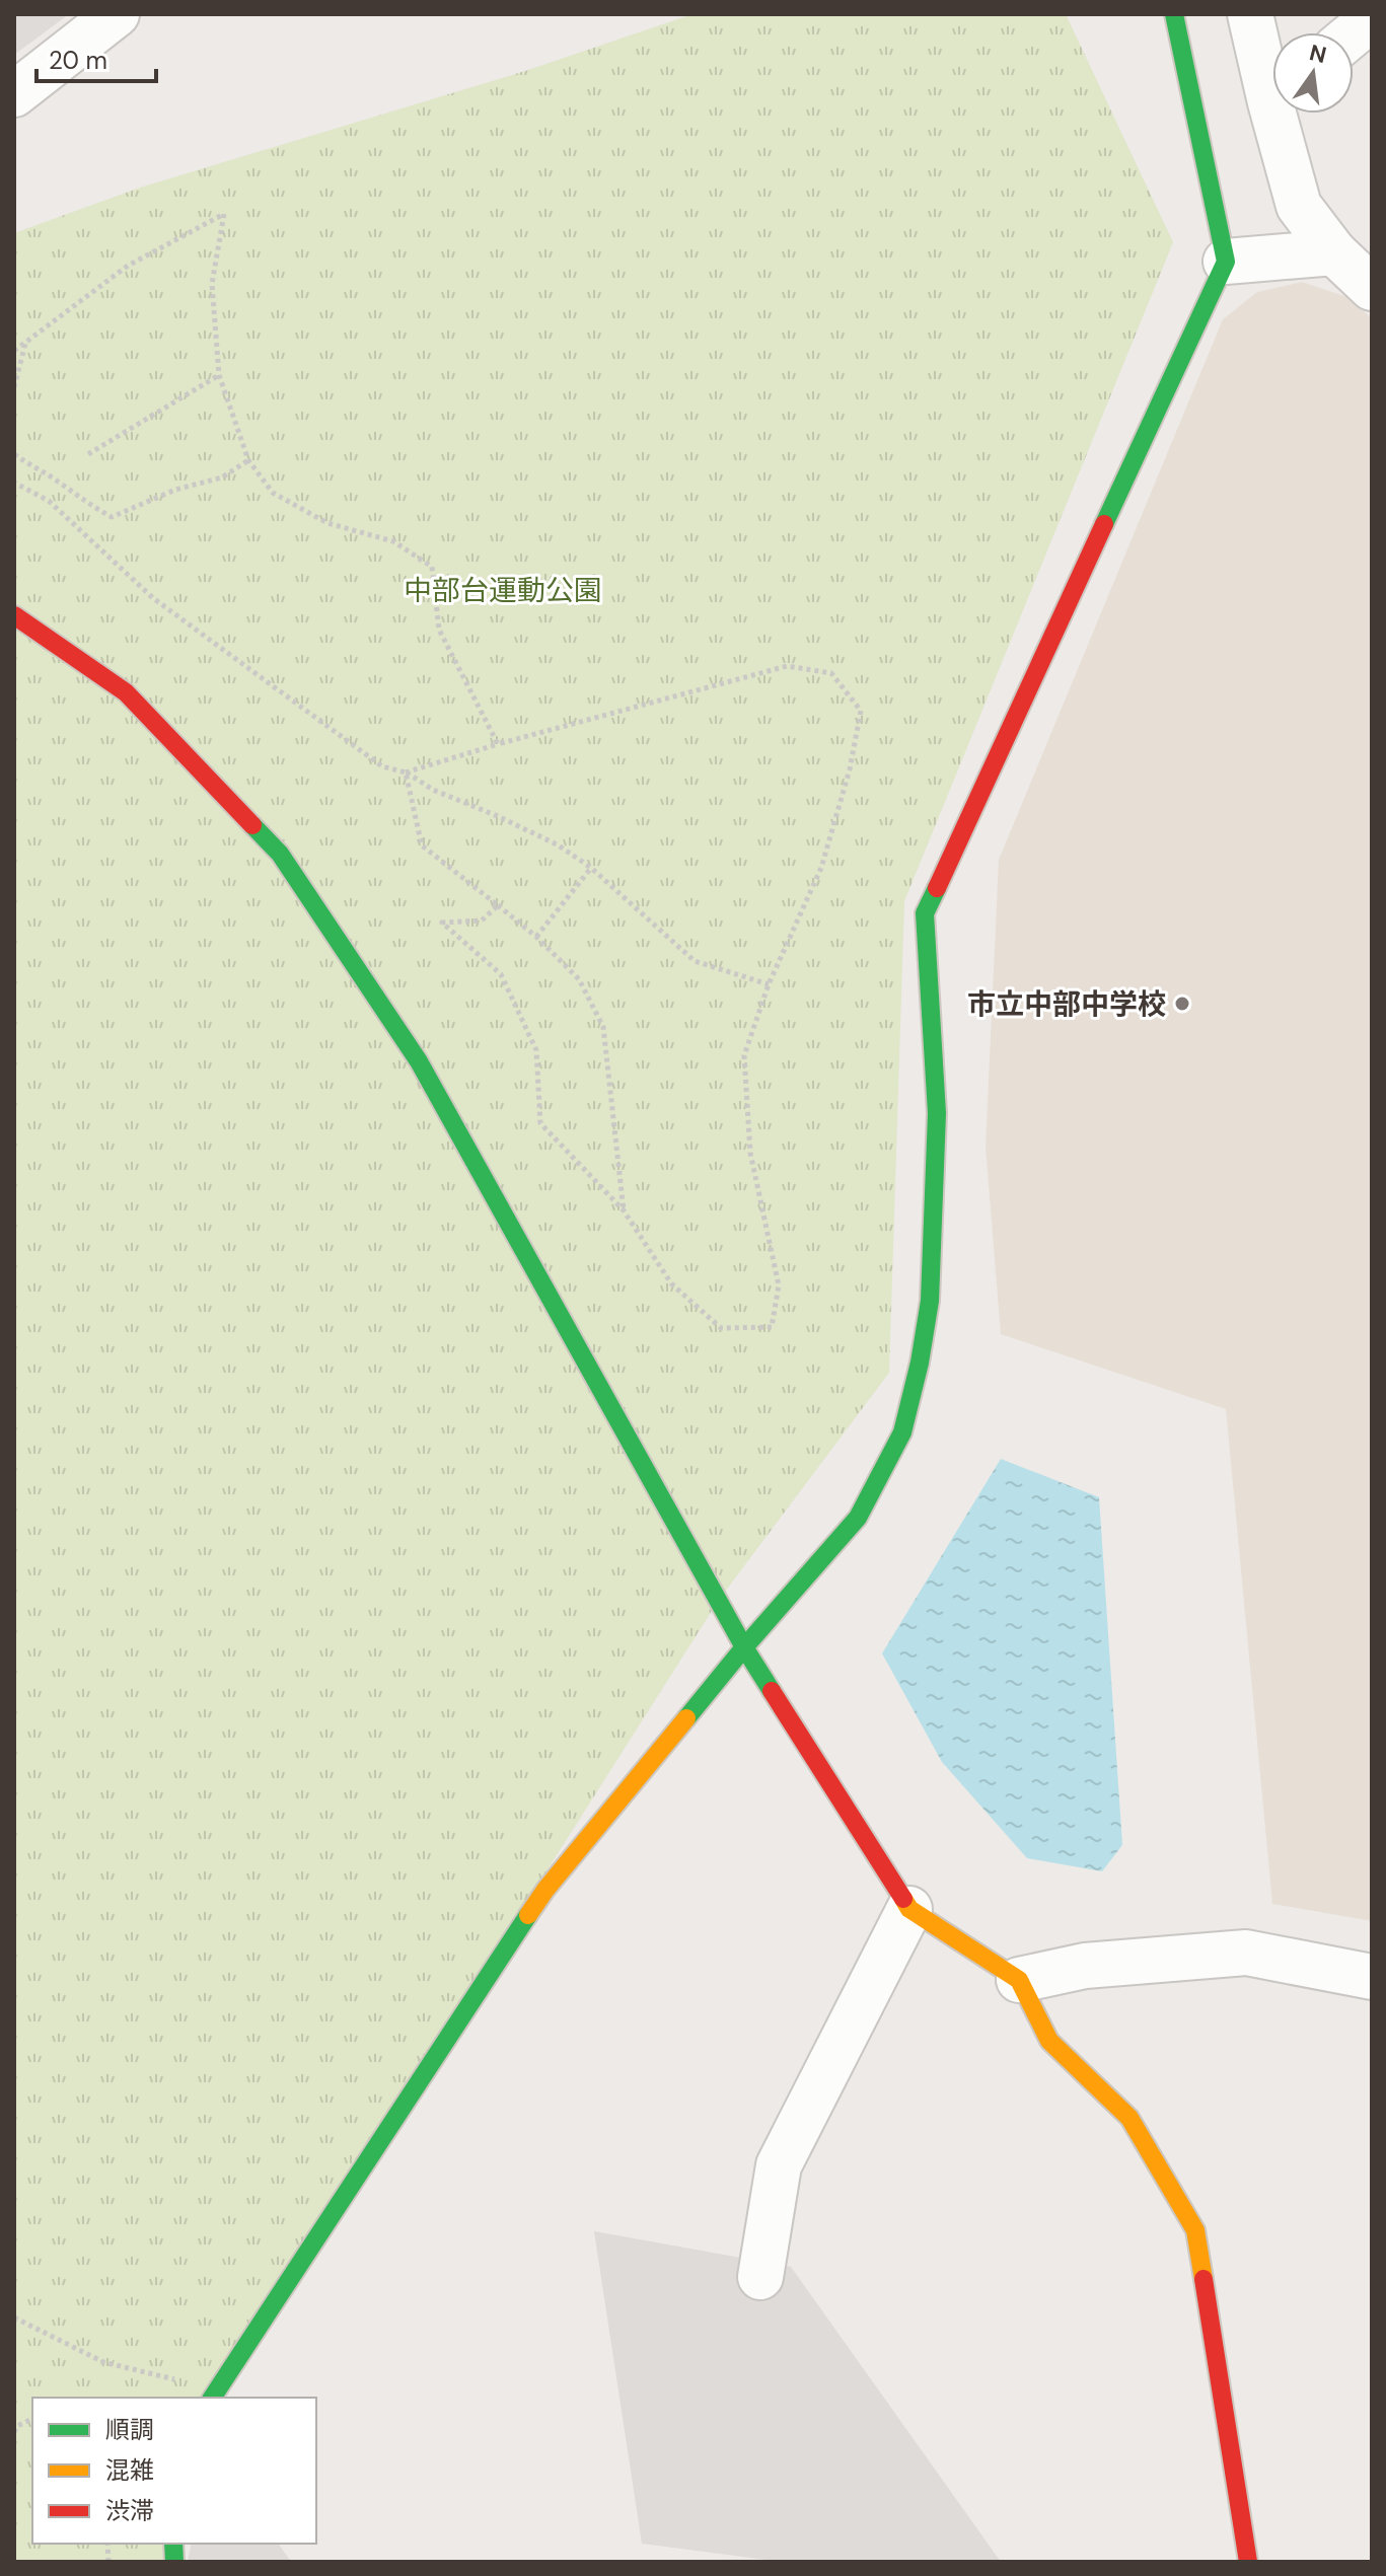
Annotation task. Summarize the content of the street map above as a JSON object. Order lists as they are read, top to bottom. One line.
{"parks":["中部台運動公園"],"places":["市立中部中学校"],"legend":["順調","混雑","渋滞"],"scale_bar":"20 m","north":"top"}
